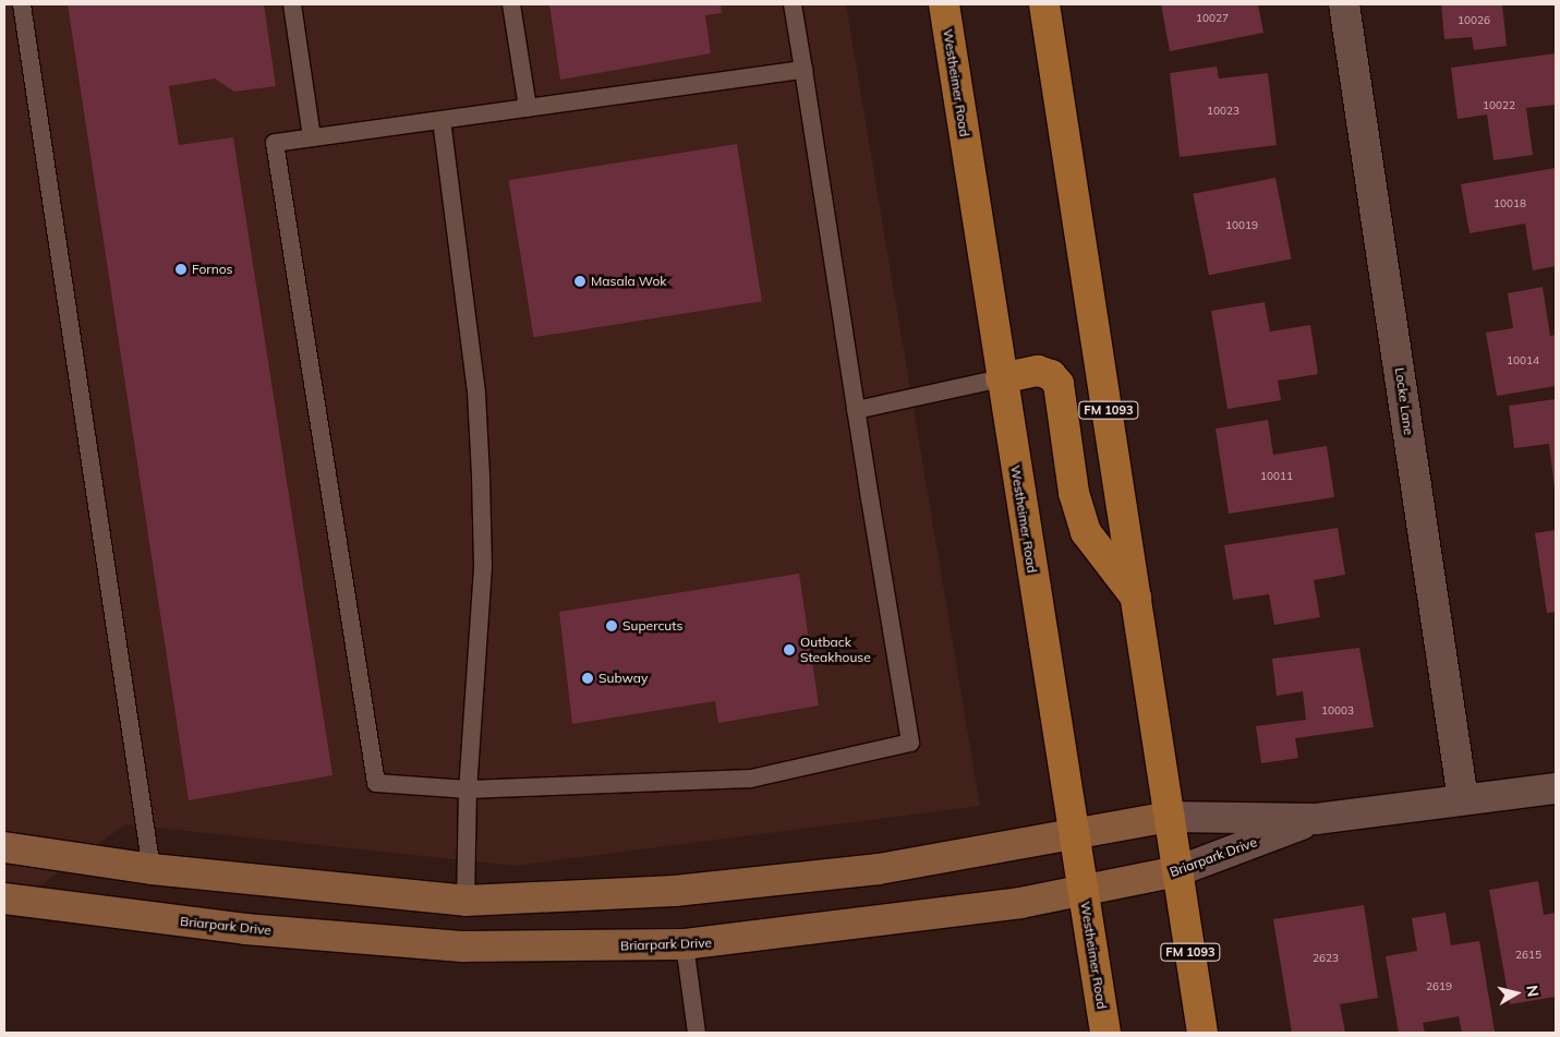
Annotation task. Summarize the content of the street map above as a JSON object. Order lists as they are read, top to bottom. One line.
{"streets":{"main road":["Westheimer Road","FM 1093"],"street":["Locke Lane","Briarpark Drive"]},"crossings":[["Westheimer Road","Briarpark Drive"],["Locke Lane","Briarpark Drive"],["FM 1093","Briarpark Drive"]],"places":["Fornos","Masala Wok","Supercuts","Outback Steakhouse","Subway"],"house_numbers":["10027","10026","10022","10023","10018","10019","10014","10011","10003","2615","2623","2619"],"north":"right"}
